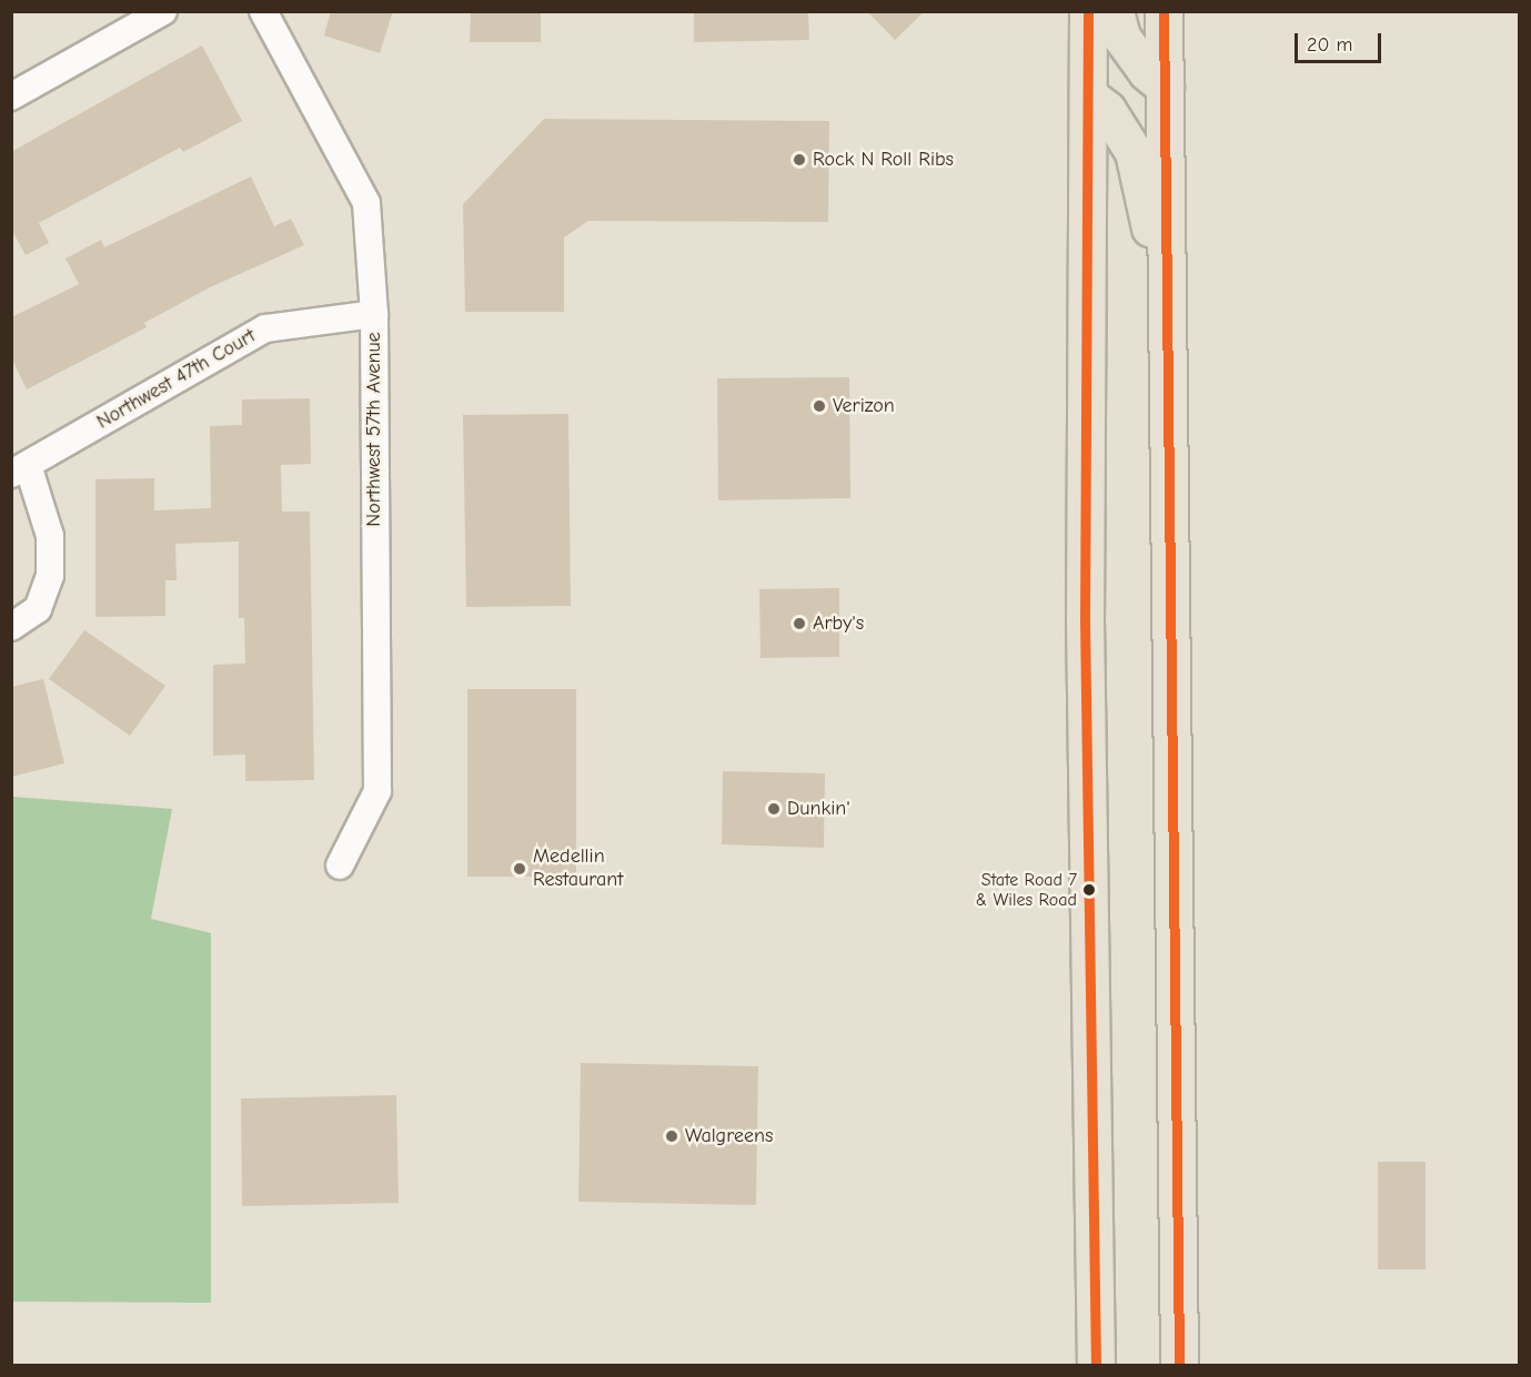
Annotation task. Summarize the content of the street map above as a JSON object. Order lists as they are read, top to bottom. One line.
{"streets":{"street":["Northwest 47th Court","Northwest 57th Avenue"]},"crossings":[["Northwest 47th Court","Northwest 57th Avenue"]],"places":["Rock N Roll Ribs","Verizon","Arby's","Dunkin'","Medellin Restaurant","State Road 7 & Wiles Road","Walgreens"],"scale_bar":"20 m"}
